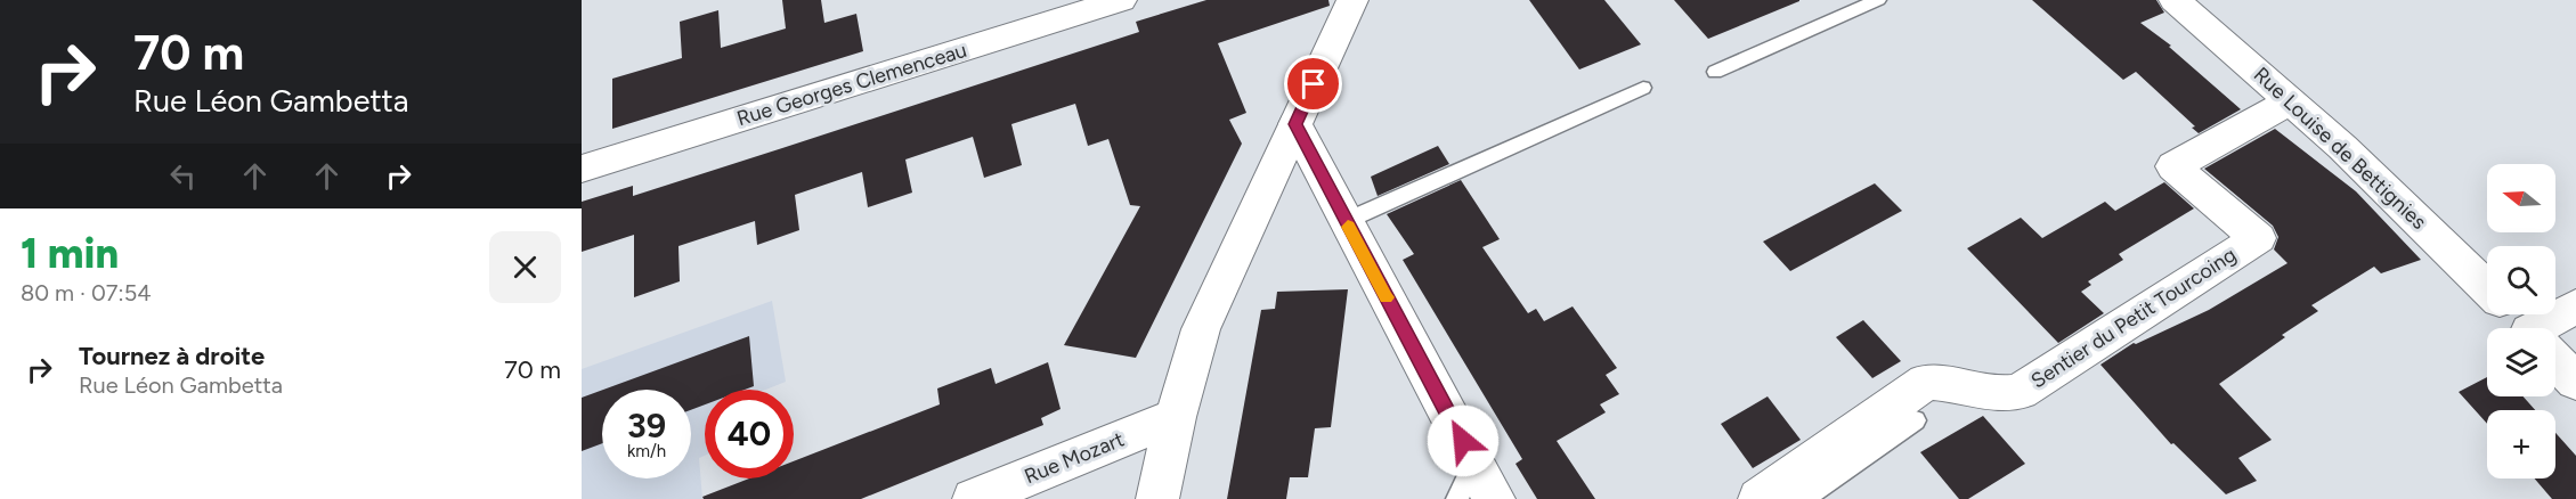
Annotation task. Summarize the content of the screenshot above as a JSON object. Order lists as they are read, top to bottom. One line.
{"streets":{"street":["Rue Georges Clemenceau","Rue Louise de Bettignies","Sentier du Petit Tourcoing","Rue Mozart"]},"crossings":[["Rue Louise de Bettignies","Sentier du Petit Tourcoing"]],"north":"left","page":{"turn":["70 m","Rue Léon Gambetta"],"map_buttons":"+","heading":["1 min","80 m · 07:54"],"list":[{"name":"Tournez à droite","note":"Rue Léon Gambetta","value":"70 m"}],"speed":"39 km/h","limit":"40"}}
